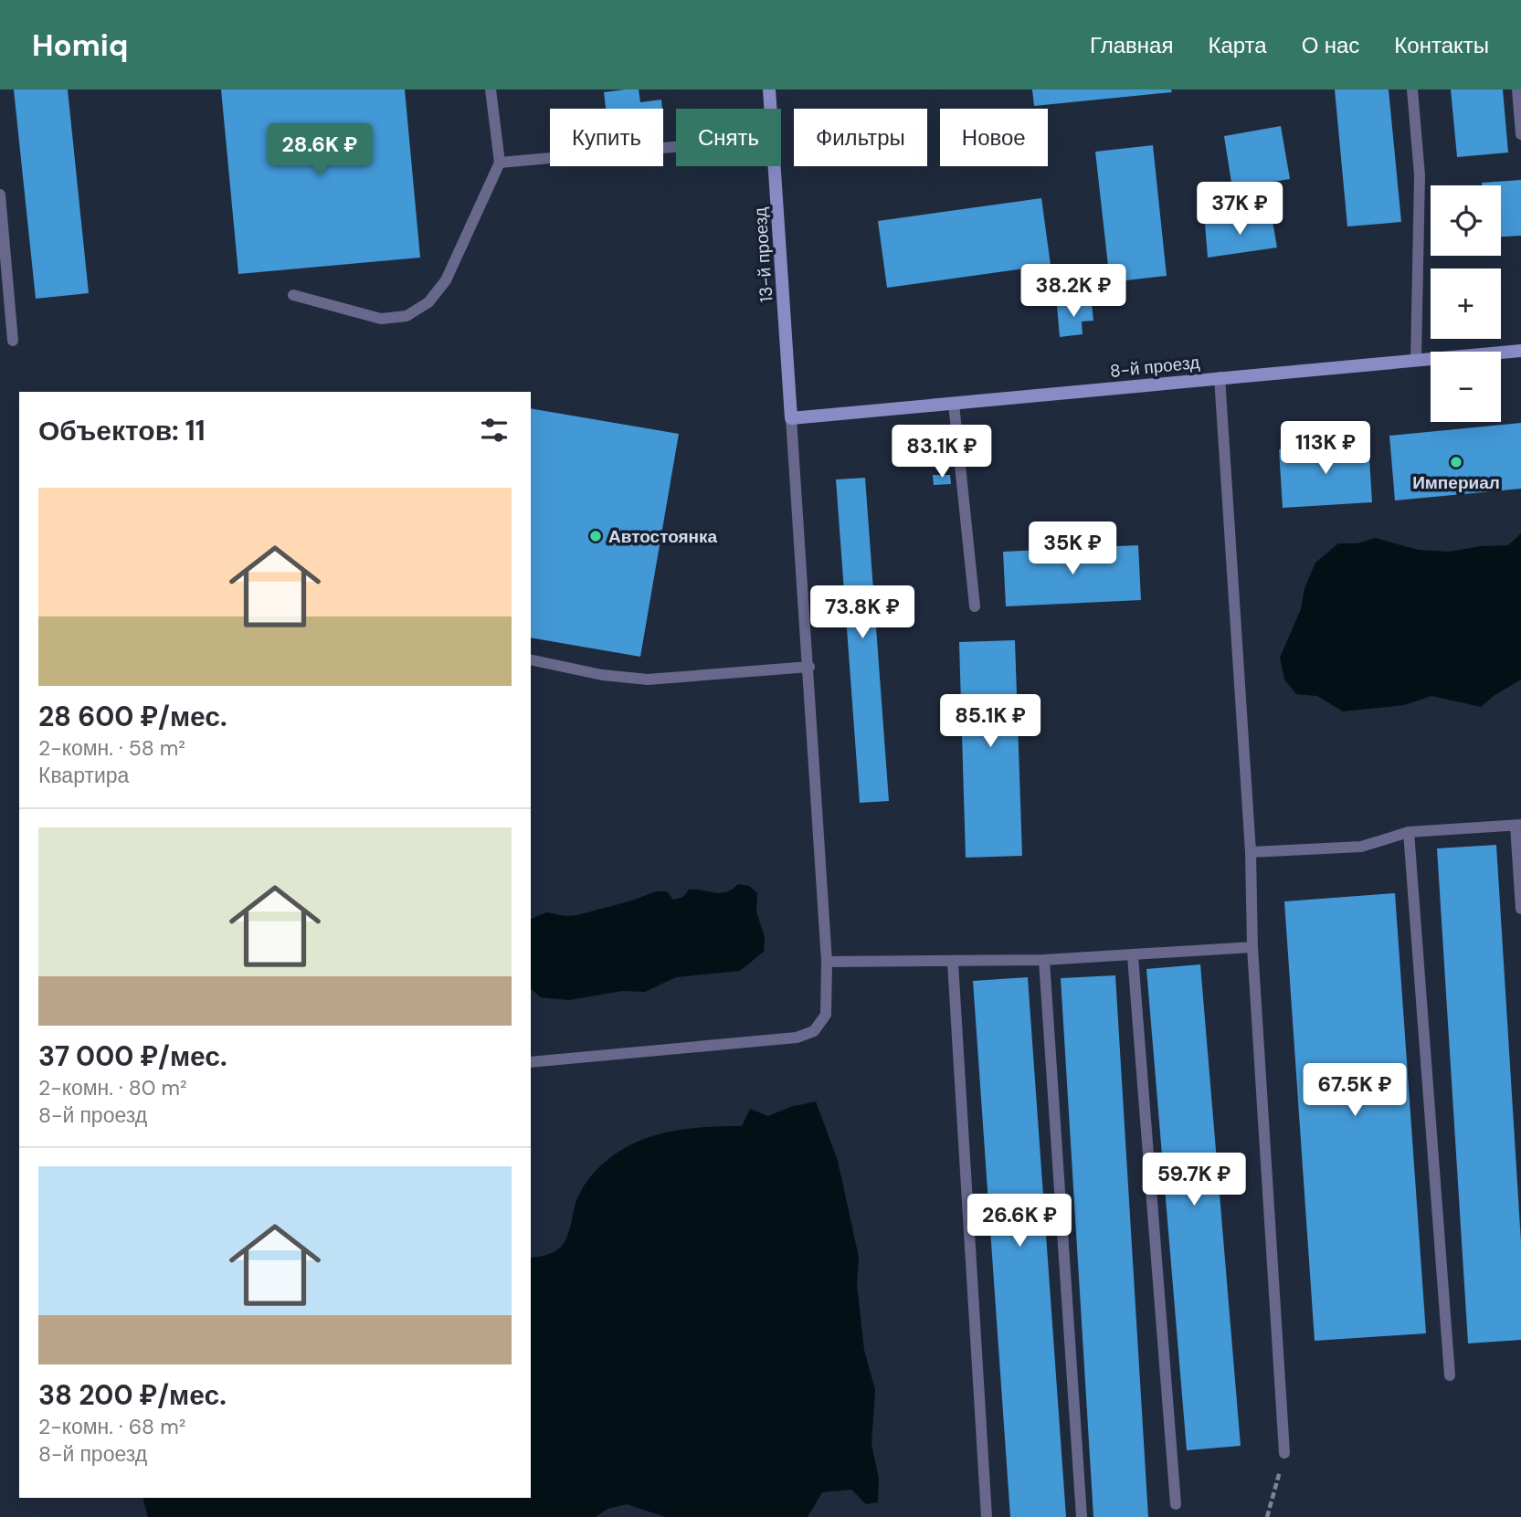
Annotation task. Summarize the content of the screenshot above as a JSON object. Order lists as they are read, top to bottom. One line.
{"streets":{"street":["13-й проезд","8-й проезд"]},"crossings":[["13-й проезд","8-й проезд"]],"places":["Империал","Автостоянка"],"page":{"header":"Homiq","nav":["Главная","Карта","О нас","Контакты"],"chip":["Купить","Снять","Фильтры","Новое"],"price":["28.6K ₽","37K ₽","38.2K ₽","113K ₽","83.1K ₽","35K ₽","73.8K ₽","85.1K ₽","67.5K ₽","59.7K ₽","26.6K ₽"],"map_buttons":["+","−"],"heading":"Объектов: 11","list":[{"name":"28 600 ₽/мес.","note":"2-комн. · 58 m² · Квартира"},{"name":"37 000 ₽/мес.","note":"2-комн. · 80 m² · 8-й проезд"},{"name":"38 200 ₽/мес.","note":"2-комн. · 68 m² · 8-й проезд"}]}}
